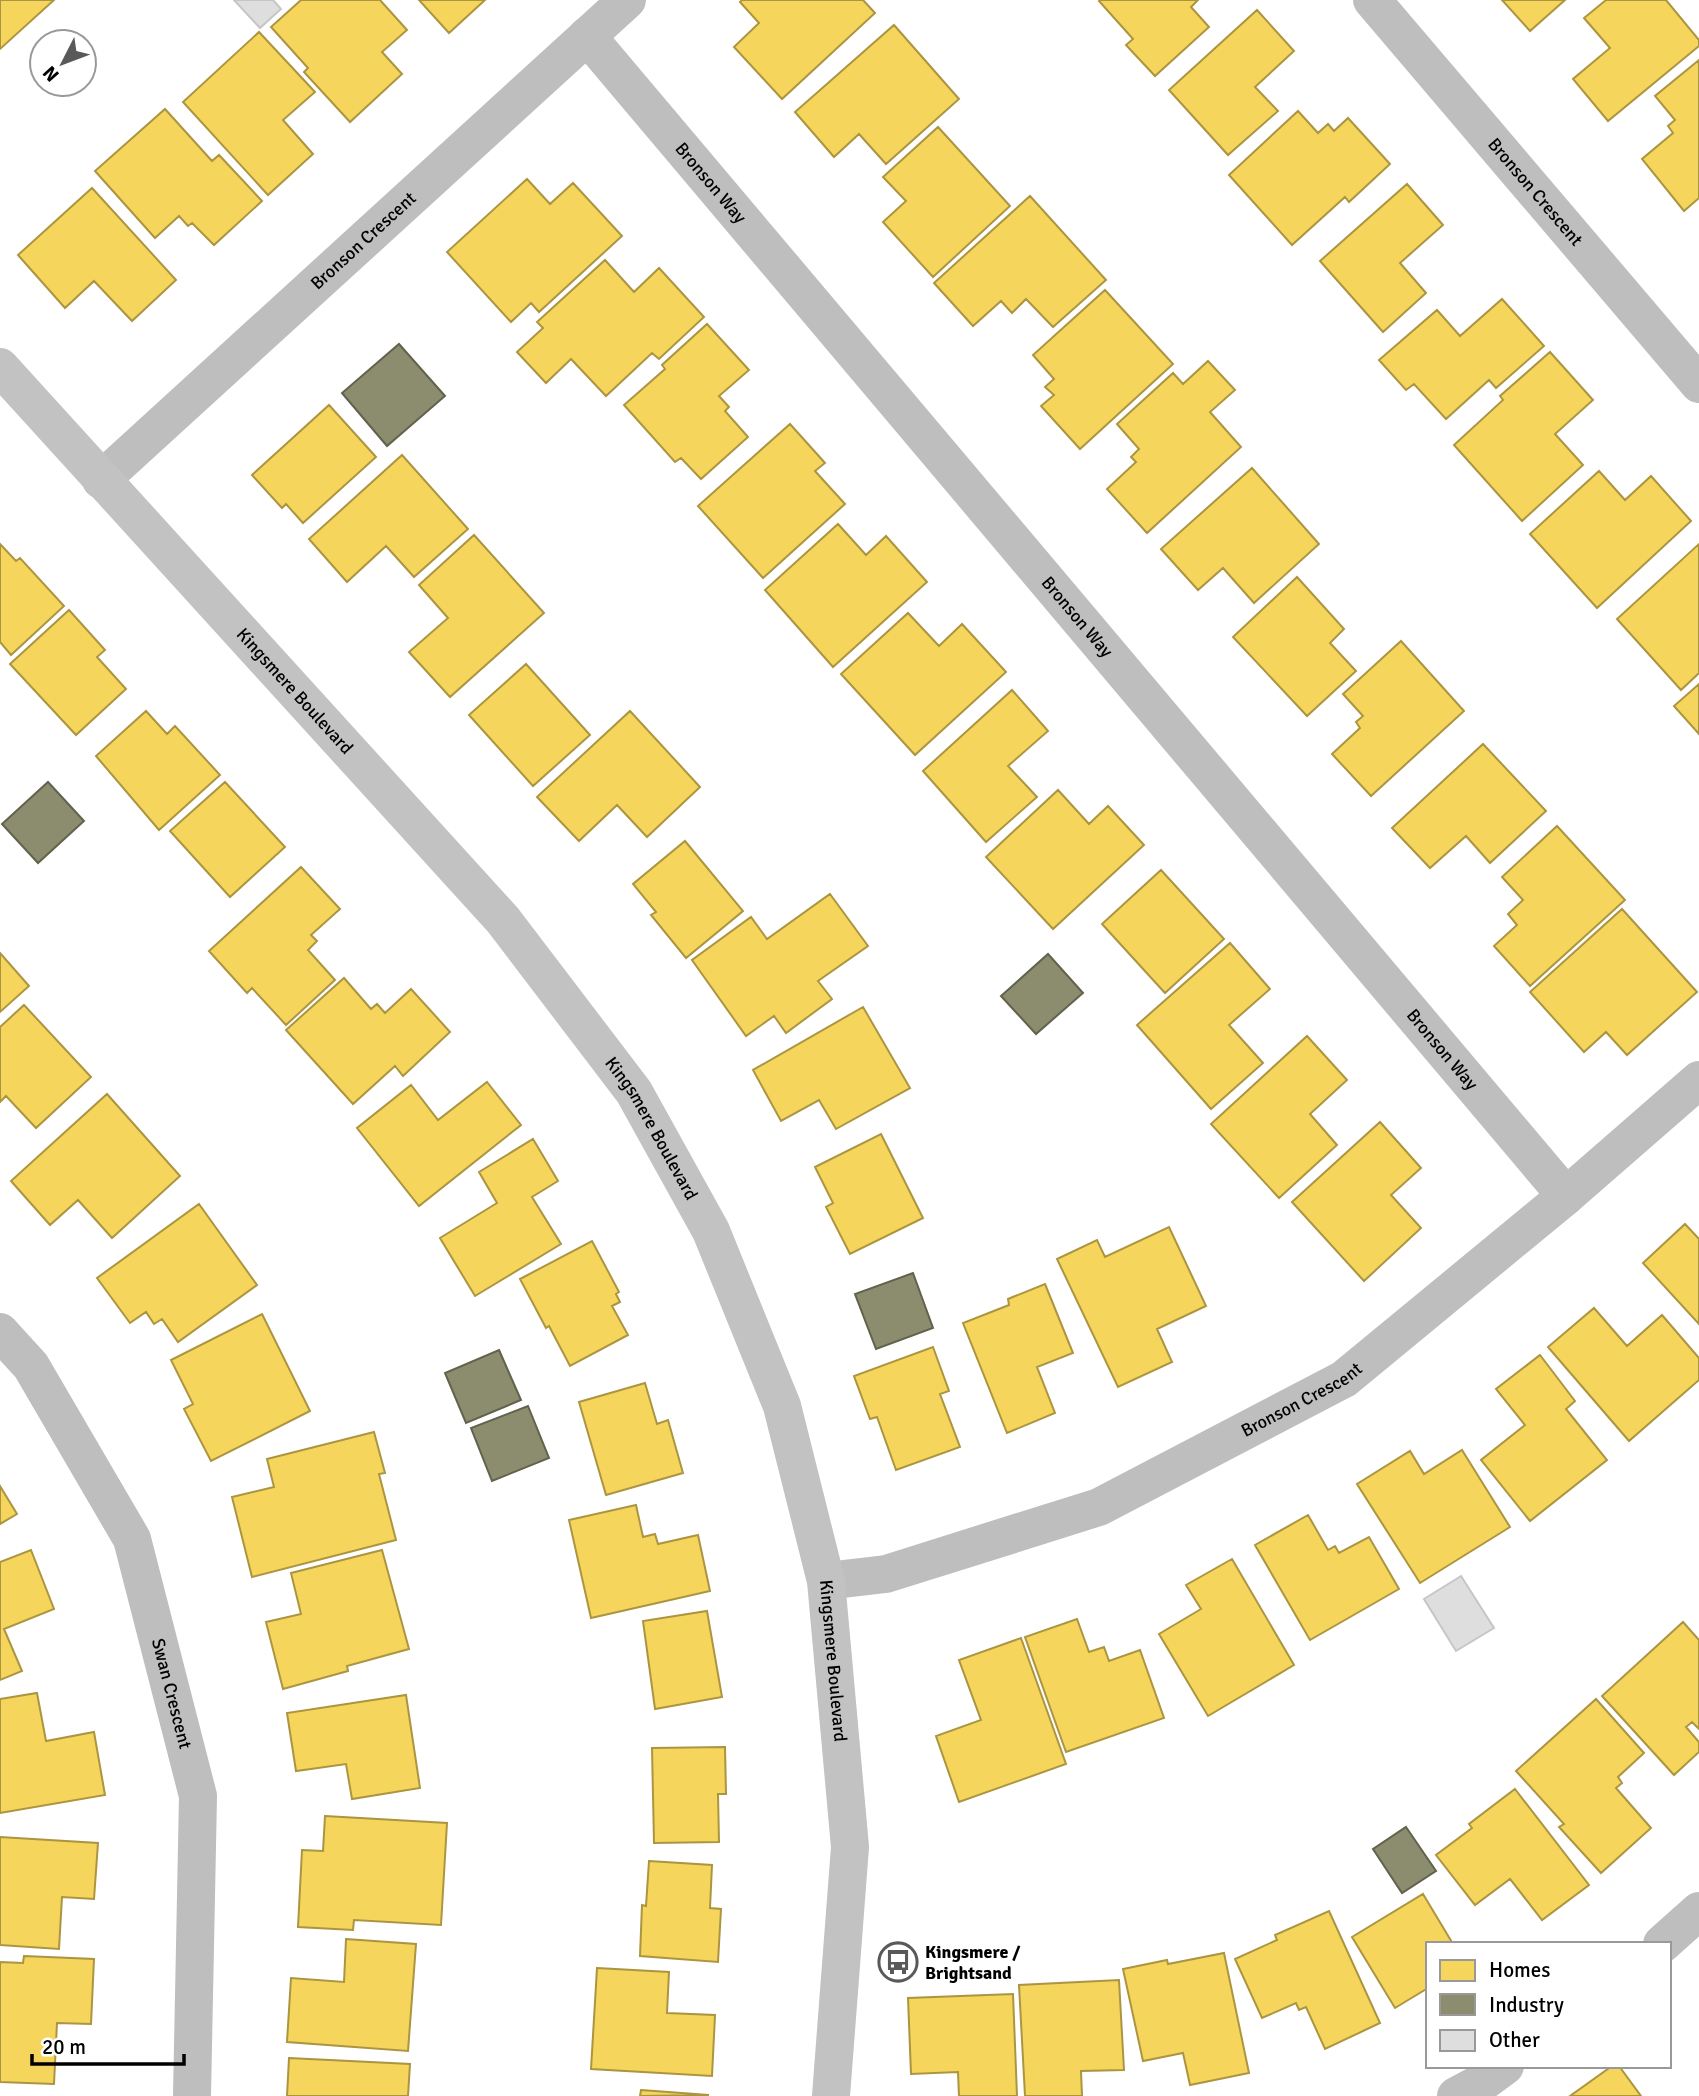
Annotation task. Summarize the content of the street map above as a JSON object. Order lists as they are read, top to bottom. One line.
{"streets":{"street":["Bronson Way","Bronson Crescent","Kingsmere Boulevard","Swan Crescent"]},"crossings":[["Bronson Way","Bronson Crescent"],["Bronson Crescent","Kingsmere Boulevard"]],"places":{"bus stop":["Kingsmere / Brightsand"]},"legend":["Homes","Industry","Other"],"scale_bar":"20 m","north":"bottom left"}
